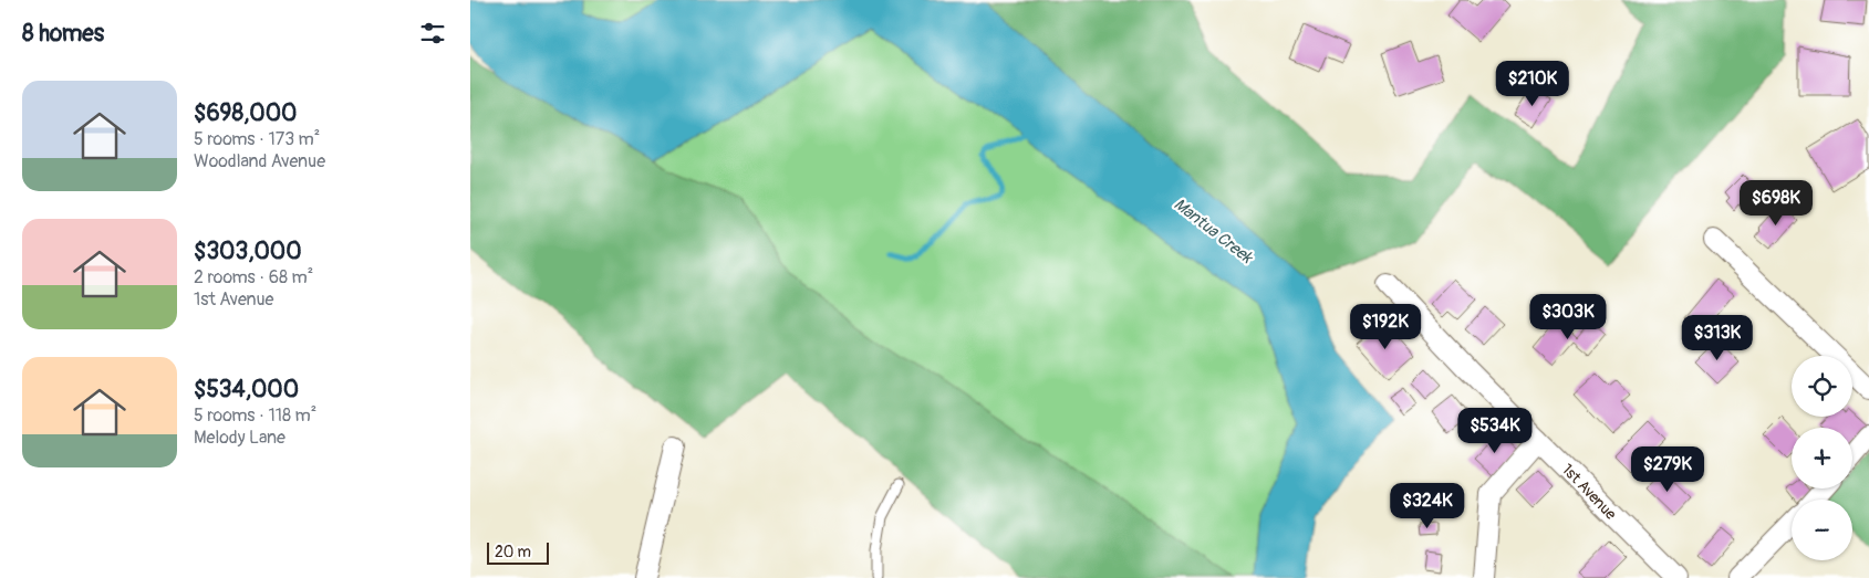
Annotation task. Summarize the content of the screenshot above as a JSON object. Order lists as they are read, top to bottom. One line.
{"streets":{"street":["1st Avenue"]},"water":["Mantua Creek"],"scale_bar":"20 m","page":{"heading":"8 homes","price":["$210K","$698K","$303K","$192K","$313K","$534K","$279K","$324K"],"list":[{"name":"$698,000","note":"5 rooms · 173 m² · Woodland Avenue"},{"name":"$303,000","note":"2 rooms · 68 m² · 1st Avenue"},{"name":"$534,000","note":"5 rooms · 118 m² · Melody Lane"}],"map_buttons":["+","−"],"scale":"20 m"}}
